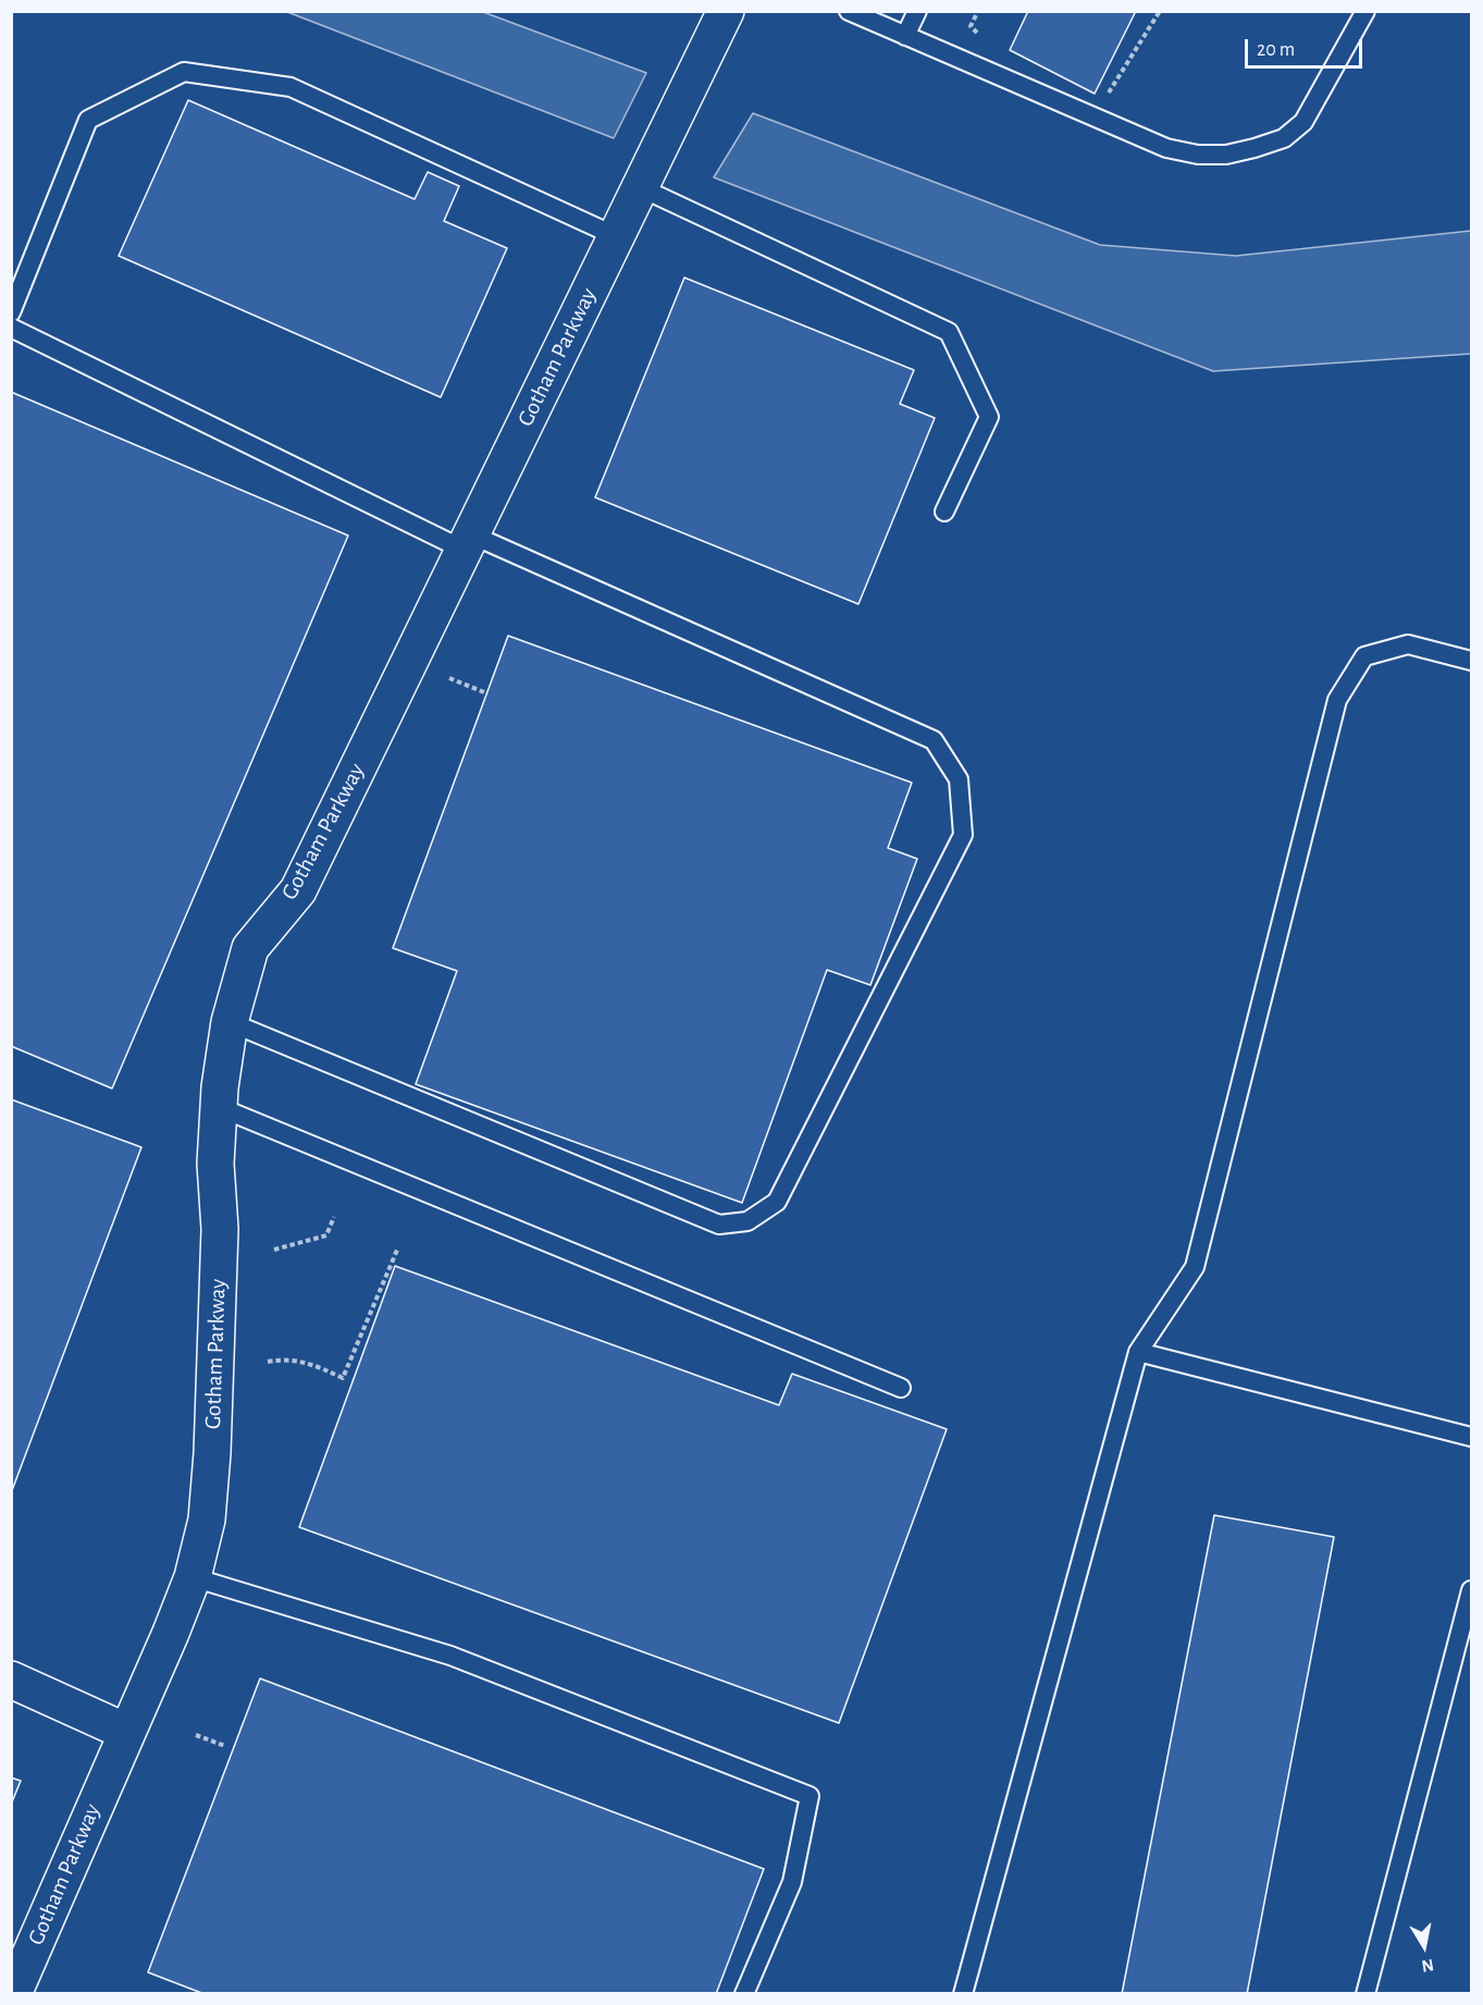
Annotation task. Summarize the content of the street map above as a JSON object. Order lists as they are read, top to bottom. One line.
{"streets":{"street":["Gotham Parkway"]},"scale_bar":"20 m","north":"bottom"}
